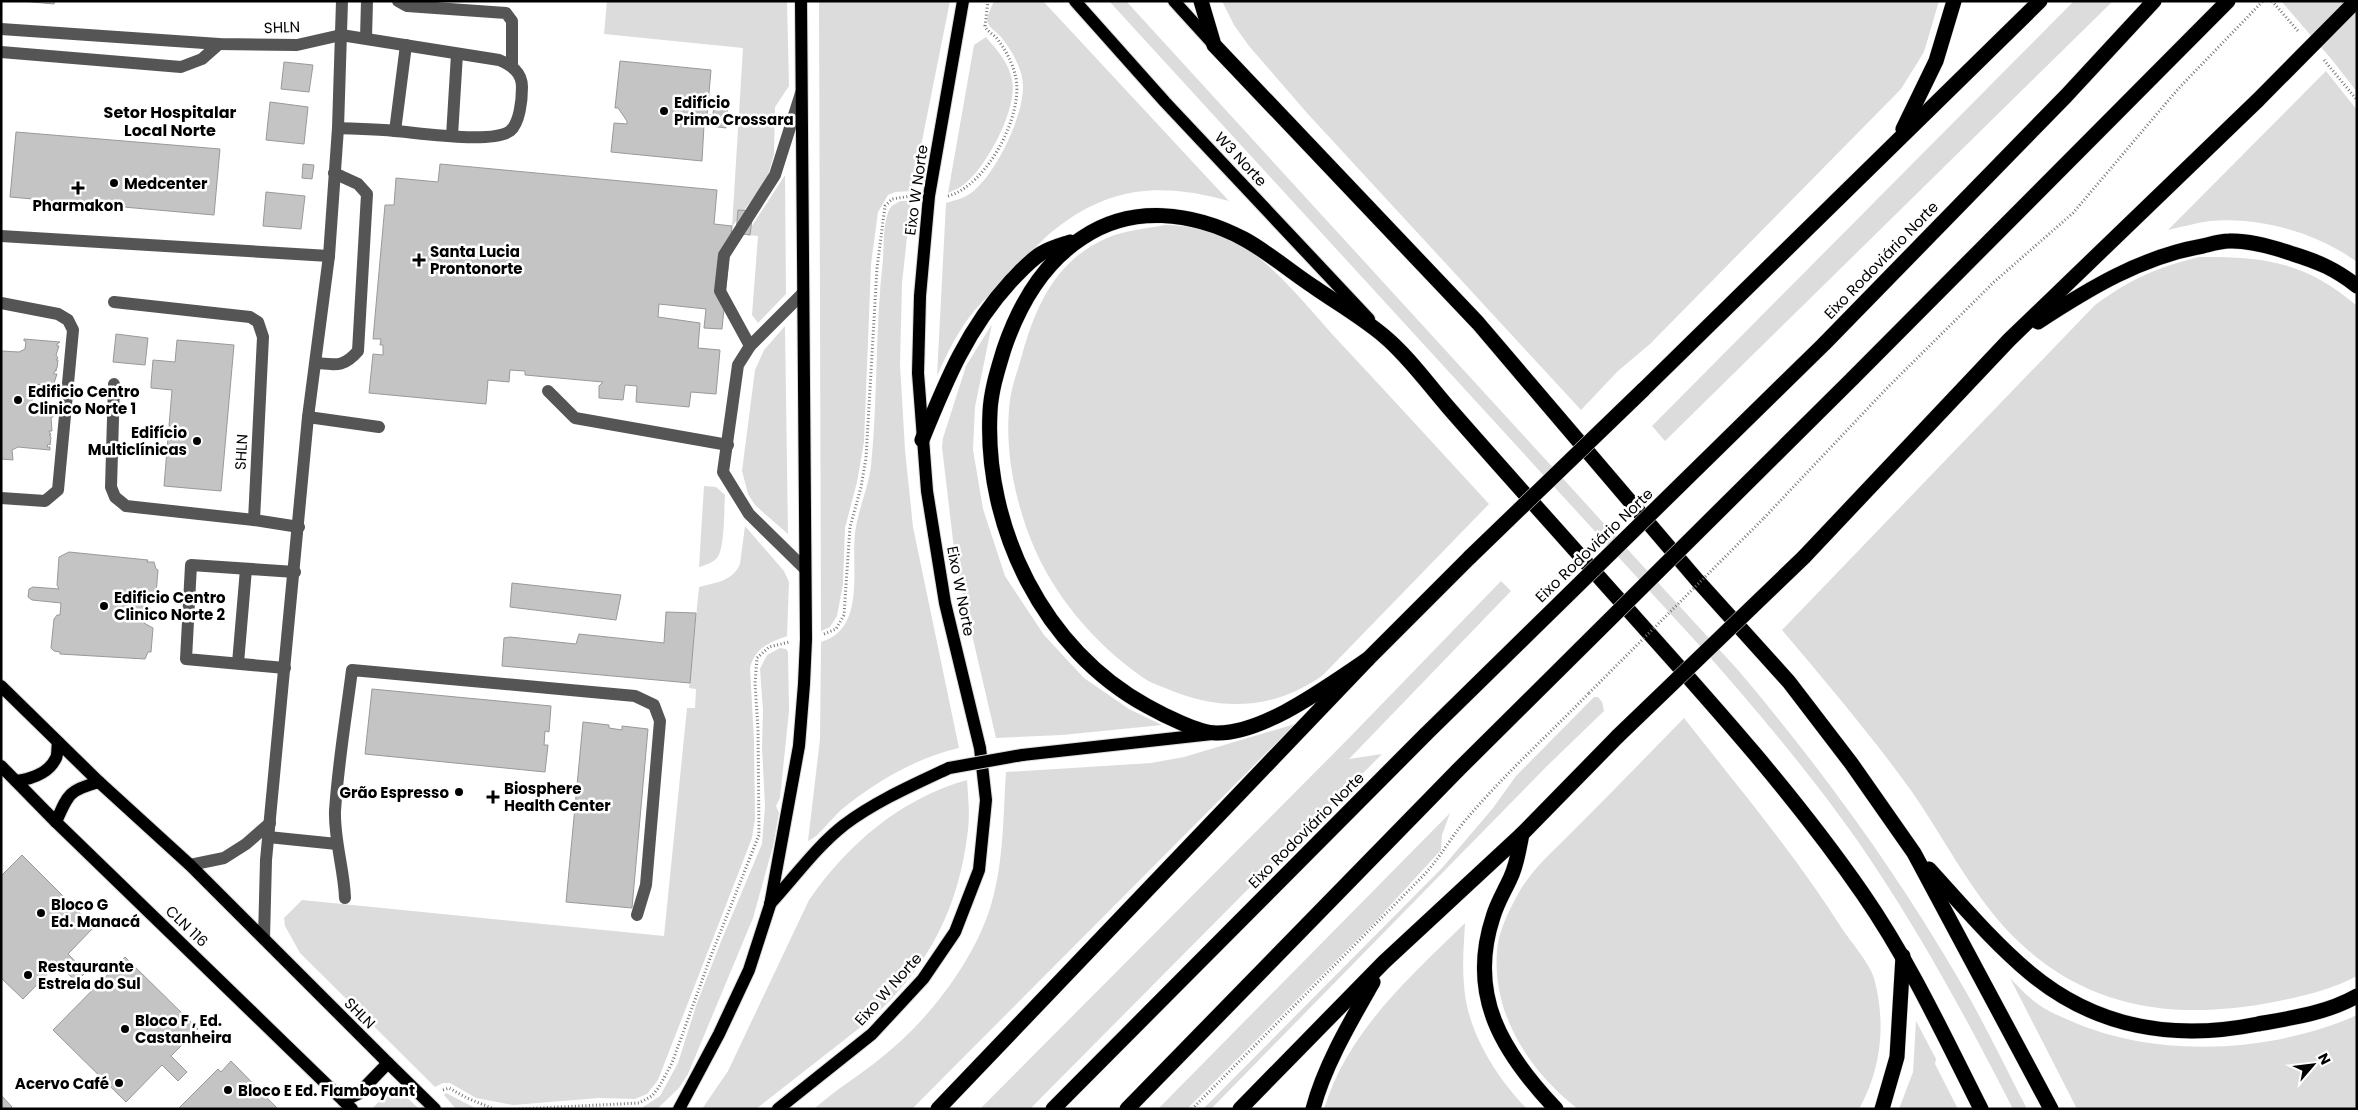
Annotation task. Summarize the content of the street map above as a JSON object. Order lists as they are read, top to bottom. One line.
{"streets":{"highway":["Eixo Rodoviário Norte"],"main road":["SHLN","W3 Norte","Eixo W Norte","CLN 116"]},"districts":["Setor Hospitalar Local Norte"],"places":{"other":["Edifício Primo Crossara","Medcenter","Edificio Centro Clinico Norte 1","Edifício Multiclínicas","Edificio Centro Clinico Norte 2","Grão Espresso","Bloco G Ed. Manacá","Restaurante Estrela do Sul","Bloco F , Ed. Castanheira","Acervo Café","Bloco E Ed. Flamboyant"],"health":["Pharmakon","Santa Lucia Prontonorte","Biosphere Health Center"]},"north":"top right"}
